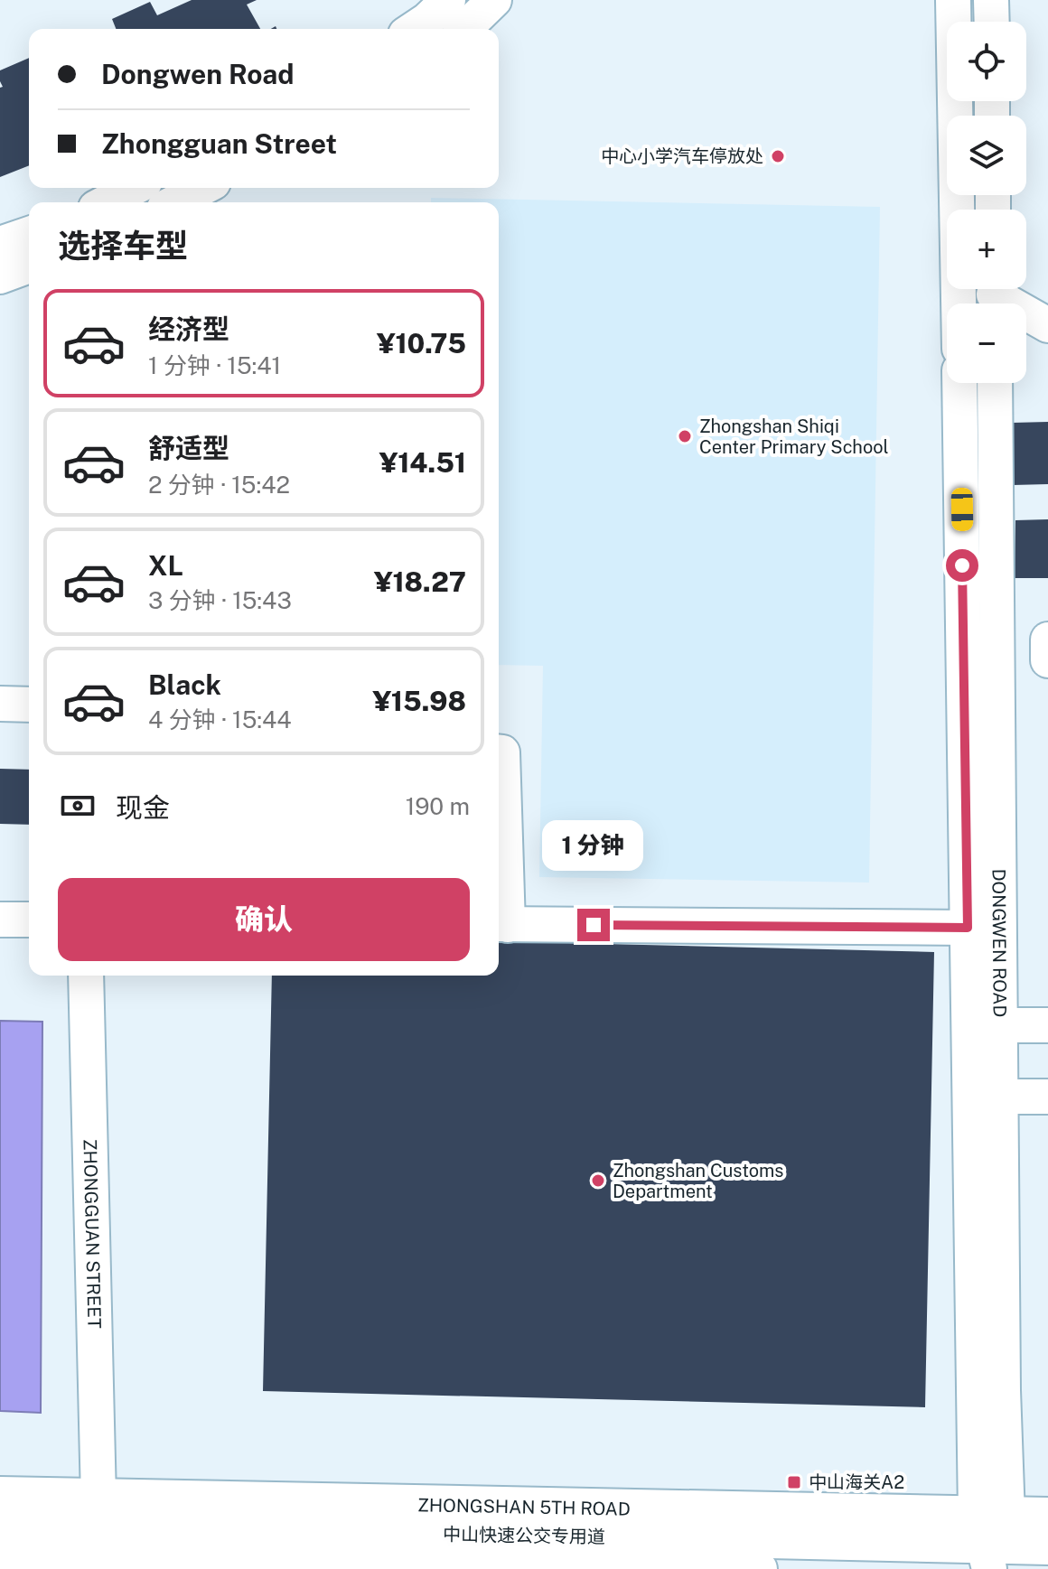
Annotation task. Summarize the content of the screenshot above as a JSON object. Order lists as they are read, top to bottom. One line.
{"streets":{"main road":["ZHONGSHAN 5TH ROAD"],"street":["DONGWEN ROAD","ZHONGGUAN STREET","中山快速公交专用道"]},"crossings":[["DONGWEN ROAD","ZHONGSHAN 5TH ROAD"],["DONGWEN ROAD","中山快速公交专用道"],["ZHONGGUAN STREET","ZHONGSHAN 5TH ROAD"],["ZHONGSHAN 5TH ROAD","中山快速公交专用道"]],"places":{"other":["中心小学汽车停放处","Zhongshan Shiqi Center Primary School","Zhongshan Customs Department"],"transit":["中山海关A2"]},"page":{"map_buttons":["+","−"],"banner":["Dongwen Road","Zhongguan Street"],"heading":"选择车型","list":[{"name":"经济型","note":"1 分钟 · 15:41","value":"¥10.75"},{"name":"舒适型","note":"2 分钟 · 15:42","value":"¥14.51"},{"name":"XL","note":"3 分钟 · 15:43","value":"¥18.27"},{"name":"Black","note":"4 分钟 · 15:44","value":"¥15.98"}],"pay":["现金","190 m"],"bubble":"1 分钟","buttons":"确认"}}
